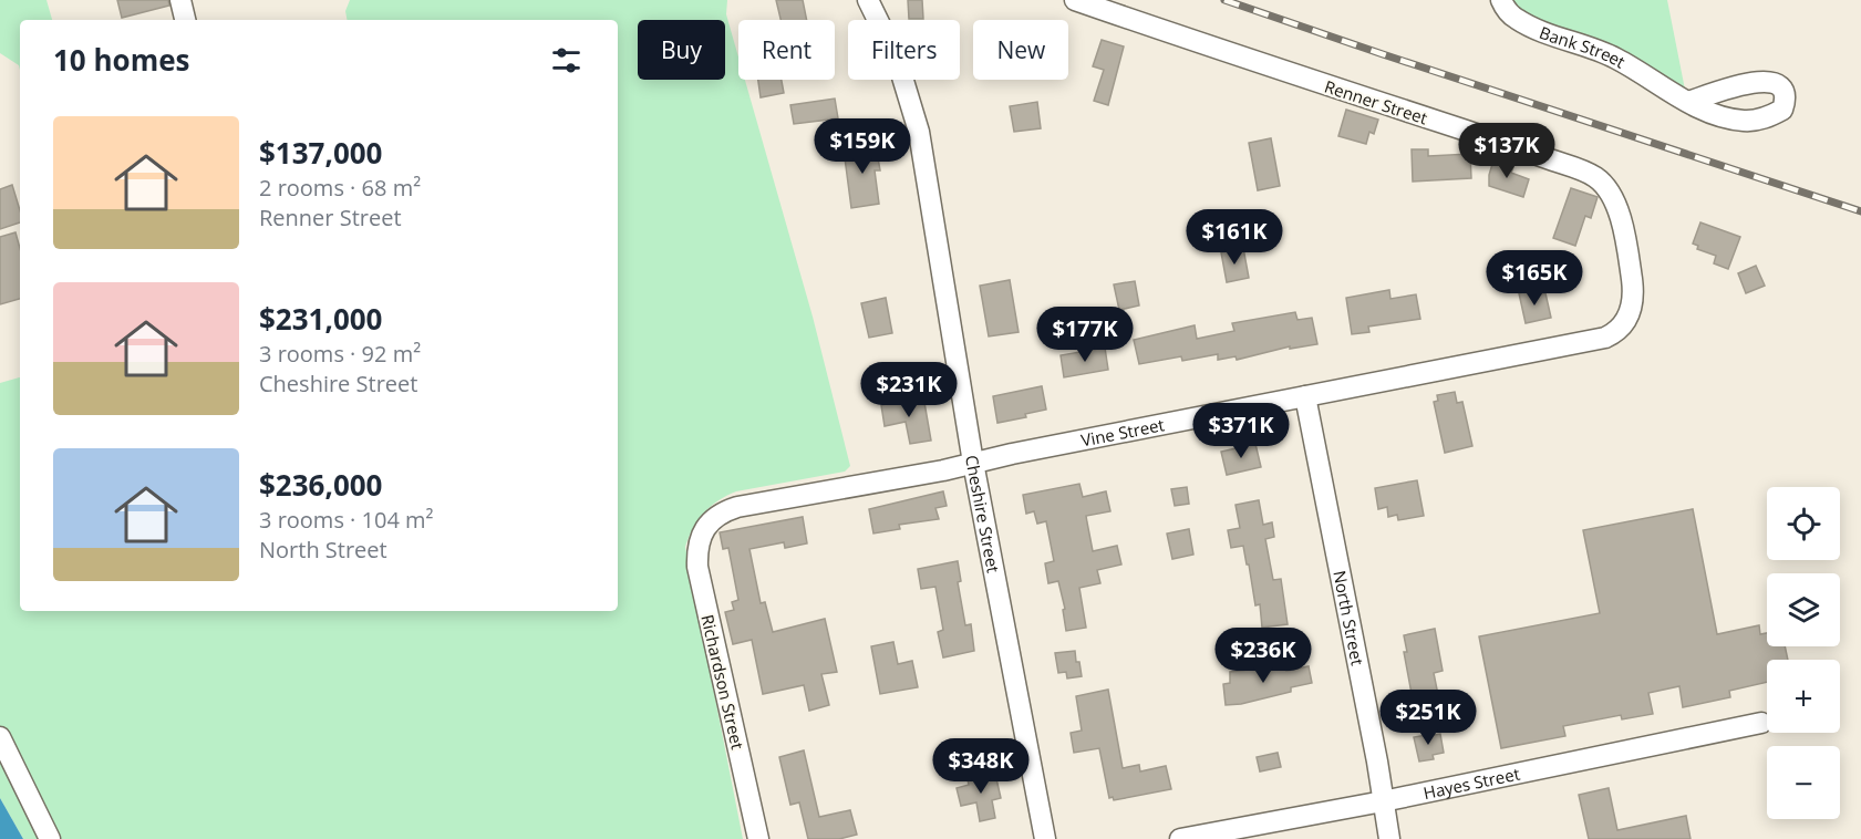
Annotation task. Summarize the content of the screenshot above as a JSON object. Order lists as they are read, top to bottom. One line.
{"streets":{"street":["Bank Street","Renner Street","Vine Street","Cheshire Street","North Street","Richardson Street","Hayes Street"]},"crossings":[["Renner Street","Vine Street"],["Vine Street","Cheshire Street"],["Vine Street","North Street"],["Vine Street","Richardson Street"],["North Street","Hayes Street"]],"page":{"chip":["Buy","Rent","Filters","New"],"heading":"10 homes","list":[{"name":"$137,000","note":"2 rooms · 68 m² · Renner Street"},{"name":"$231,000","note":"3 rooms · 92 m² · Cheshire Street"},{"name":"$236,000","note":"3 rooms · 104 m² · North Street"}],"price":["$159K","$137K","$161K","$165K","$177K","$231K","$371K","$236K","$251K","$348K"],"map_buttons":["+","−"]}}
